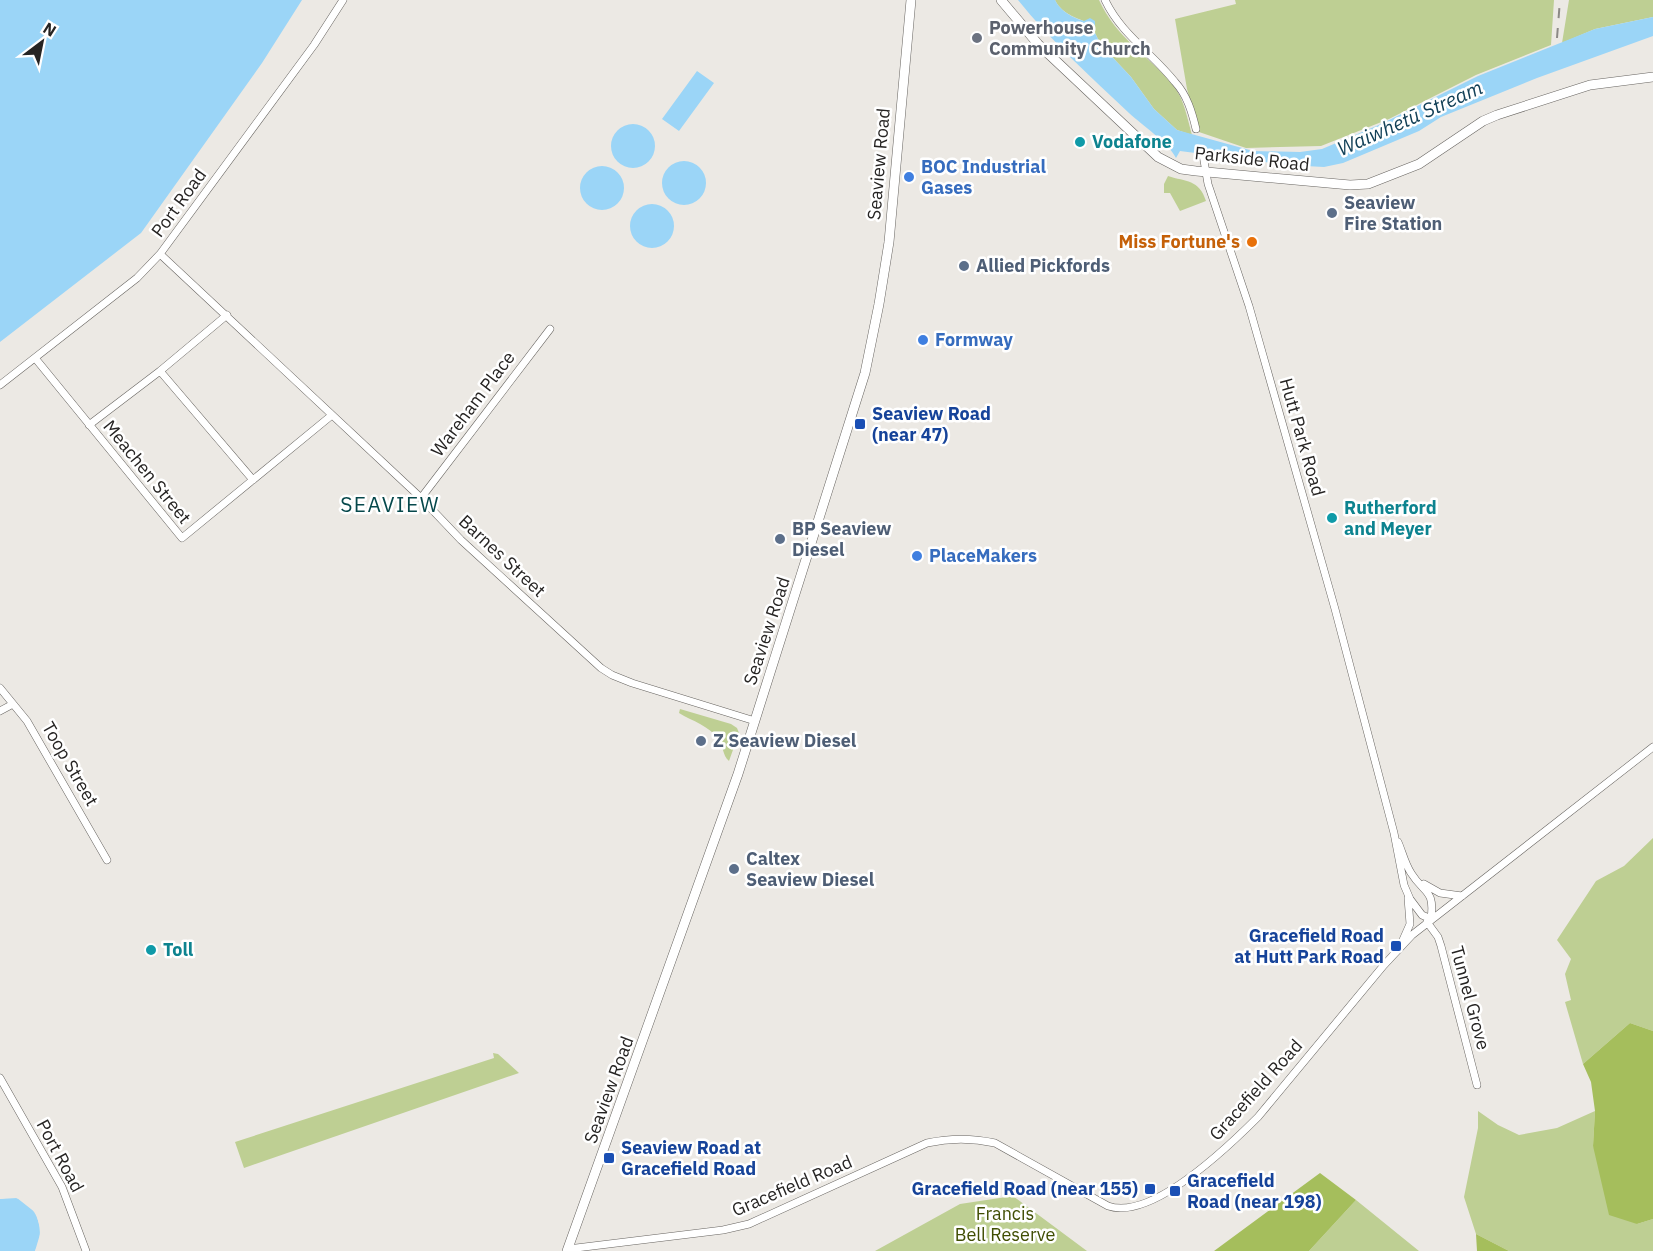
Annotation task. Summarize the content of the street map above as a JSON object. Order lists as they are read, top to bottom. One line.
{"streets":{"main road":["Parkside Road","Seaview Road"],"street":["Port Road","Wareham Place","Hutt Park Road","Meachen Street","Barnes Street","Toop Street","Tunnel Grove","Gracefield Road"]},"crossings":[["Parkside Road","Hutt Park Road"],["Seaview Road","Barnes Street"],["Seaview Road","Gracefield Road"],["Port Road","Meachen Street"],["Port Road","Barnes Street"],["Wareham Place","Barnes Street"],["Hutt Park Road","Tunnel Grove"],["Hutt Park Road","Gracefield Road"],["Meachen Street","Barnes Street"],["Tunnel Grove","Gracefield Road"]],"districts":["SEAVIEW"],"water":["Waiwhetū Stream"],"parks":["Francis Bell Reserve"],"places":{"other":["Powerhouse Community Church","Vodafone","BOC Industrial Gases","Seaview Fire Station","Miss Fortune's","Allied Pickfords","Formway","Rutherford and Meyer","BP Seaview Diesel","PlaceMakers","Z Seaview Diesel","Caltex Seaview Diesel","Toll"],"transit":["Seaview Road (near 47)","Gracefield Road at Hutt Park Road","Seaview Road at Gracefield Road","Gracefield Road (near 155)","Gracefield Road (near 198)"]},"north":"top right"}
